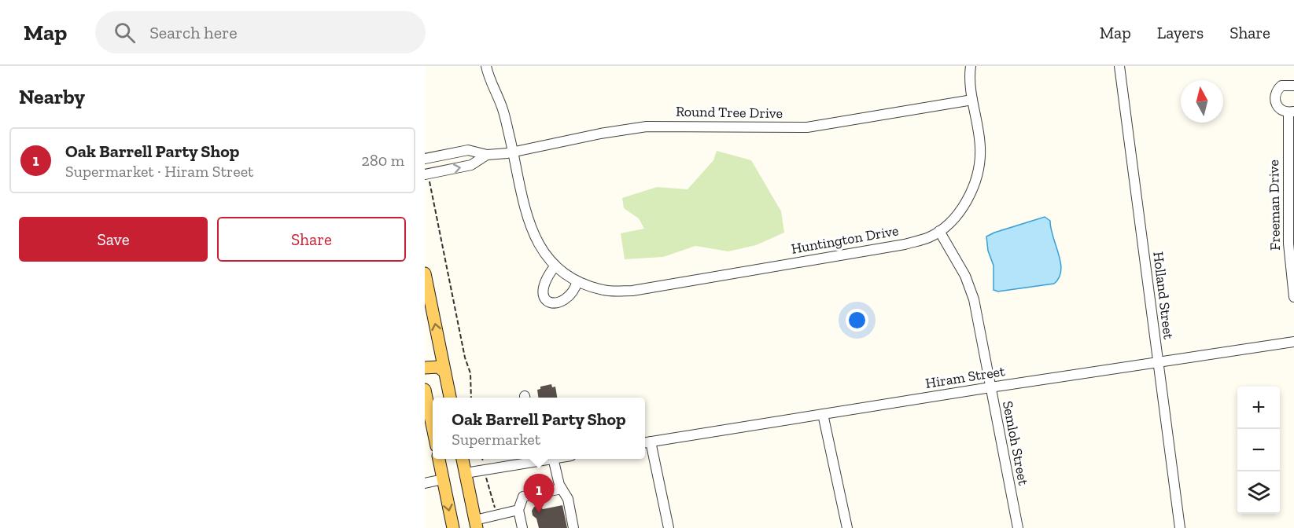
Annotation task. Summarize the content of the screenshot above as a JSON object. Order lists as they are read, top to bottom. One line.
{"streets":{"street":["Round Tree Drive","Freeman Drive","Huntington Drive","Holland Street","Hiram Street","Semloh Street"]},"crossings":[["Round Tree Drive","Huntington Drive"],["Huntington Drive","Semloh Street"],["Holland Street","Hiram Street"],["Hiram Street","Semloh Street"]],"north":"top","page":{"header":"Map","search":"Search here","nav":["Map","Layers","Share"],"heading":"Nearby","list":[{"mark":"1","name":"Oak Barrell Party Shop","note":"Supermarket · Hiram Street","value":"280 m"}],"buttons":["Save","Share"],"map_buttons":["+","−"],"popup":["Oak Barrell Party Shop","Supermarket"],"pins":"1"}}
